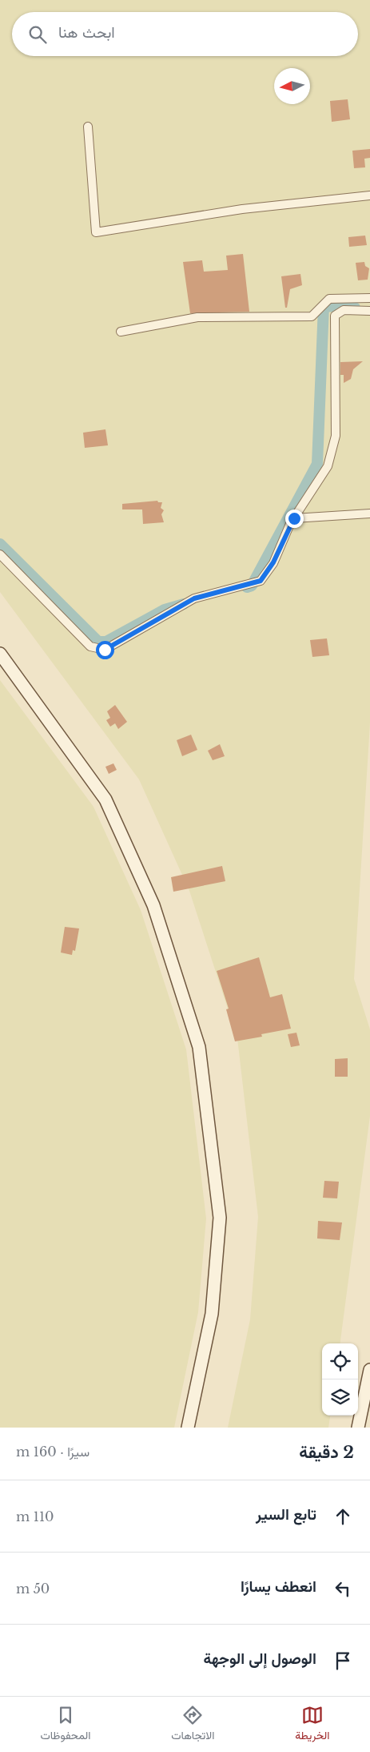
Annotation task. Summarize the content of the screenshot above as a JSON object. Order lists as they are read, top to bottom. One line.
{"north":"left","page":{"search":"ابحث هنا","heading":["2 دقيقة","سيرًا · 160 m"],"list":[["تابع السير","110 m"],["انعطف يسارًا","50 m"],"الوصول إلى الوجهة"],"nav":["الخريطة","الاتجاهات","المحفوظات"]}}
